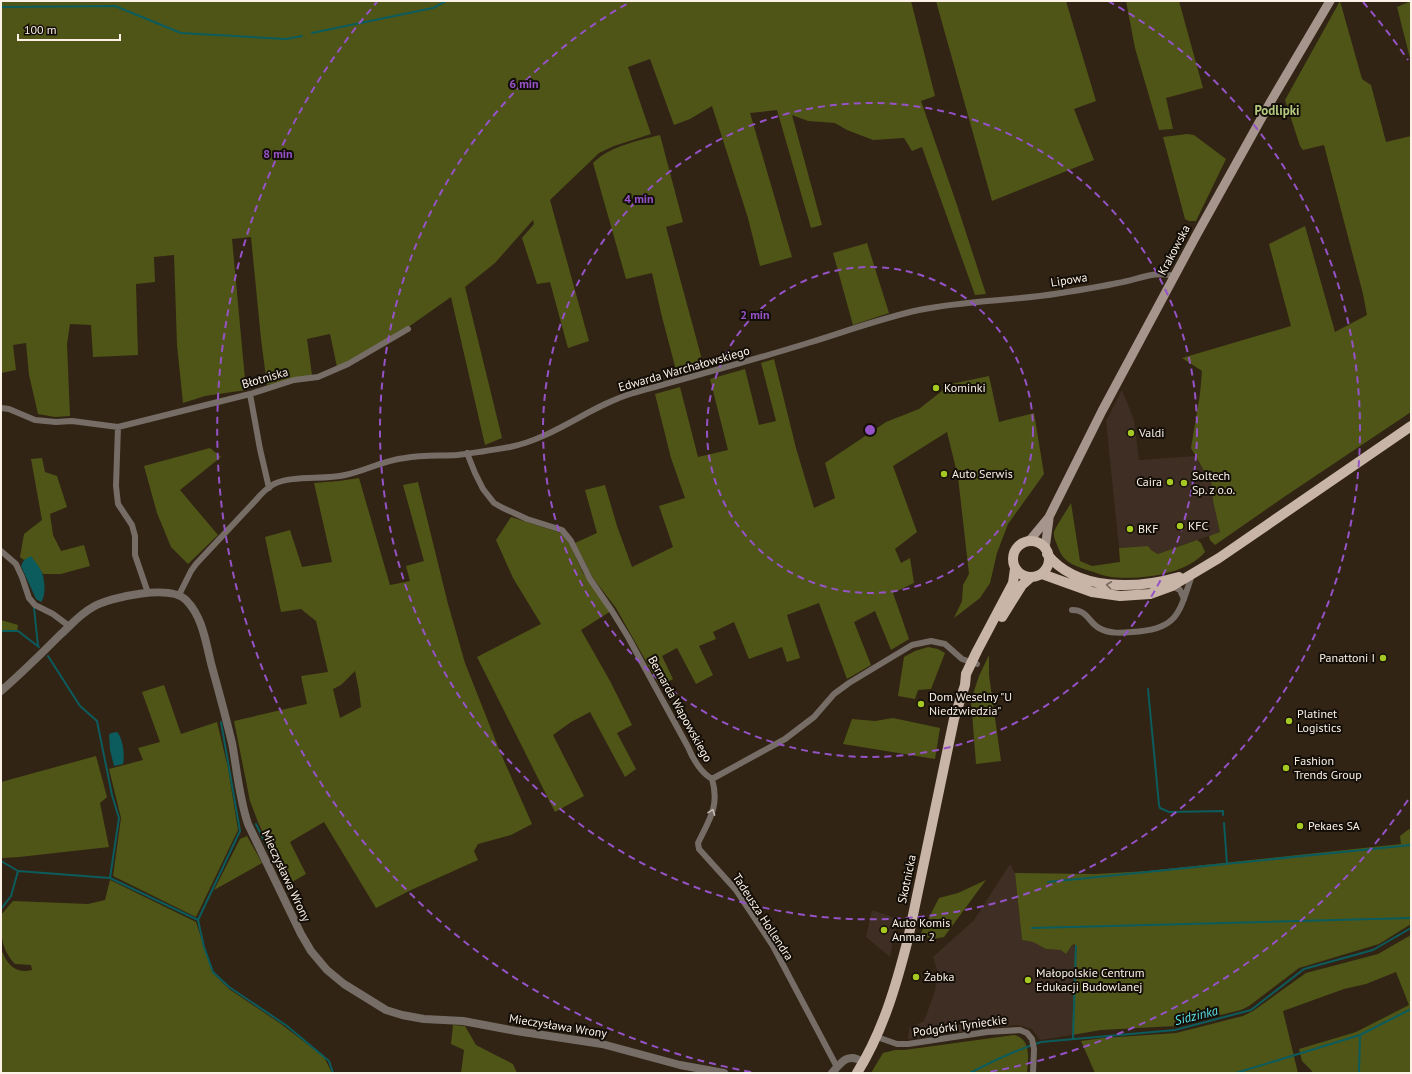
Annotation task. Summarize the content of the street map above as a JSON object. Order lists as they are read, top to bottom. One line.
{"streets":{"main road":["Krakowska","Skotnicka"],"street":["Lipowa","Edwarda Warchałowskiego","Błotniska","Bernarda Wapowskiego","Mieczysława Wrony","Tadeusza Hollendra","Podgórki Tynieckie"]},"crossings":[["Krakowska","Lipowa"],["Krakowska","Skotnicka"],["Lipowa","Edwarda Warchałowskiego"],["Edwarda Warchałowskiego","Bernarda Wapowskiego"],["Edwarda Warchałowskiego","Mieczysława Wrony"],["Bernarda Wapowskiego","Skotnicka"],["Bernarda Wapowskiego","Tadeusza Hollendra"],["Skotnicka","Podgórki Tynieckie"]],"one_way":["Tadeusza Hollendra"],"districts":["Podlipki"],"water":["Sidzinka"],"places":["Kominki","Valdi","Auto Serwis","Caira","Soltech Sp. z o.o.","KFC","BKF","Panattoni I","Dom Weselny \"U Niedźwiedzia\"","Platinet Logistics","Fashion Trends Group","Pekaes SA","Auto Komis Anmar 2","Żabka","Małopolskie Centrum Edukacji Budowlanej"],"scale_bar":"100 m","rings":["6 min","8 min","4 min","2 min"]}
